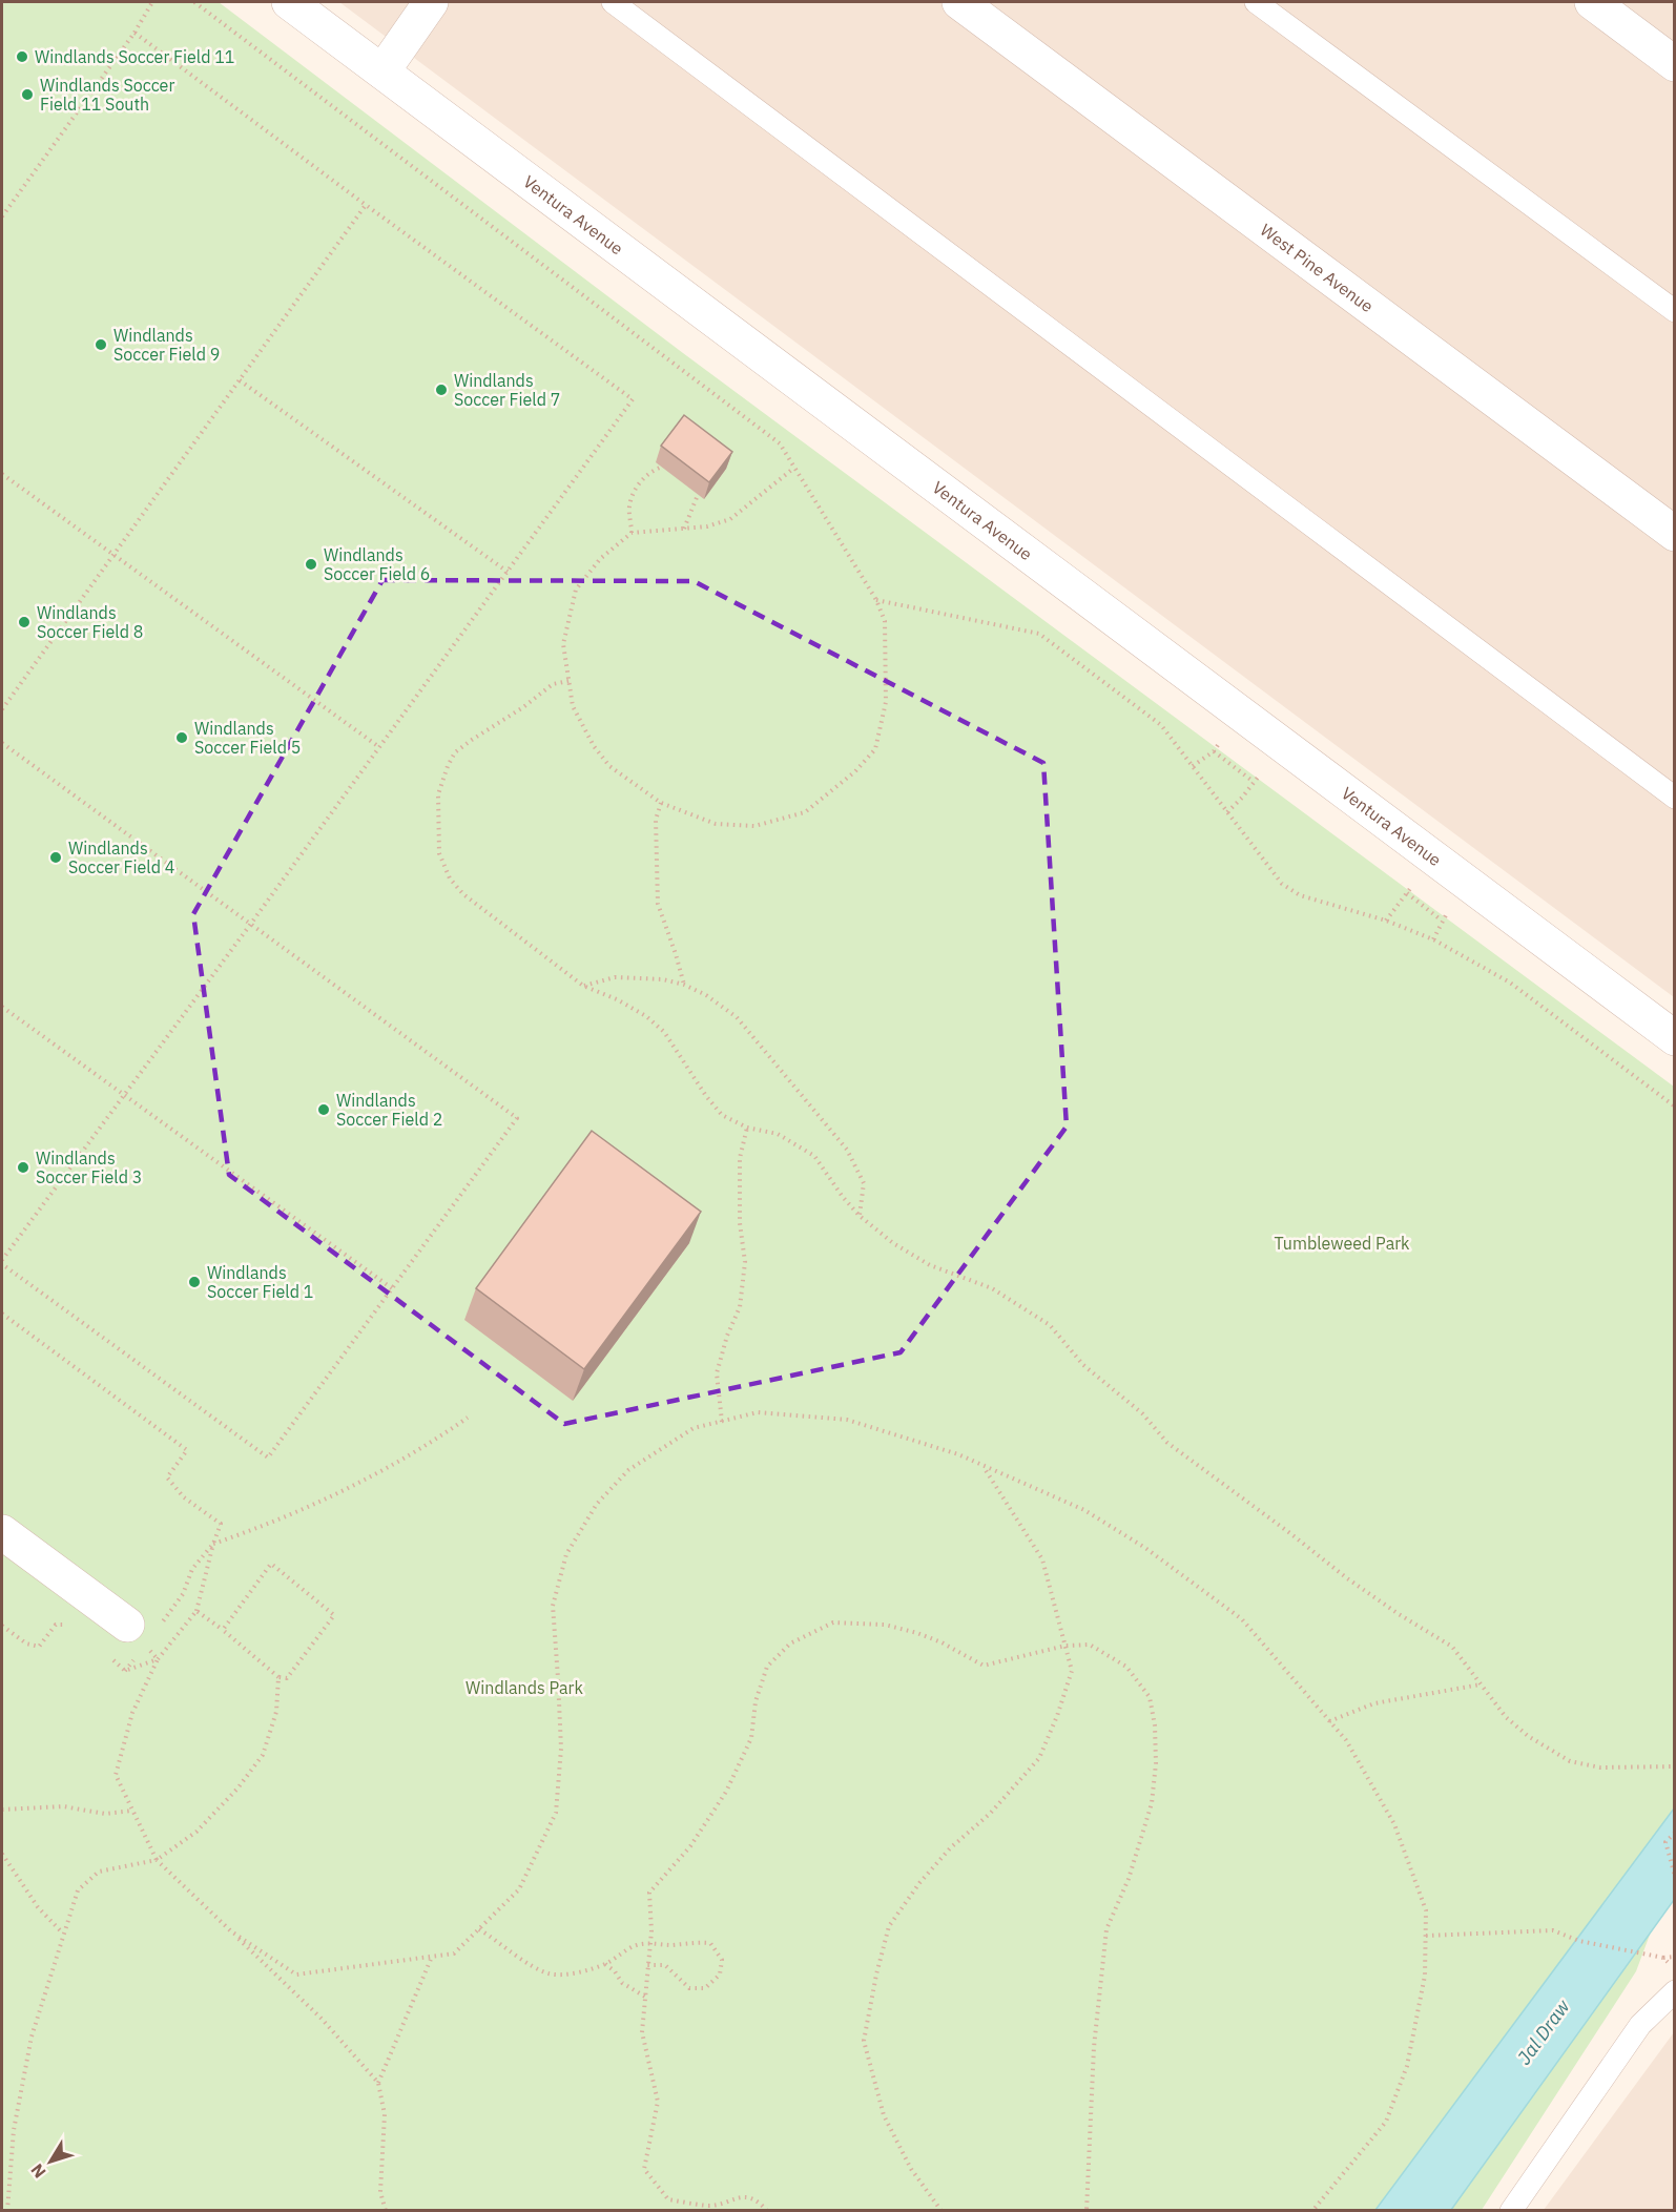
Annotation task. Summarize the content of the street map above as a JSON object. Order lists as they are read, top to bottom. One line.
{"streets":{"street":["Ventura Avenue","West Pine Avenue"]},"water":["Jal Draw"],"parks":["Tumbleweed Park","Windlands Park"],"places":["Windlands Soccer Field 11","Windlands Soccer Field 11 South","Windlands Soccer Field 9","Windlands Soccer Field 7","Windlands Soccer Field 6","Windlands Soccer Field 8","Windlands Soccer Field 5","Windlands Soccer Field 4","Windlands Soccer Field 2","Windlands Soccer Field 3","Windlands Soccer Field 1"],"north":"bottom left"}
